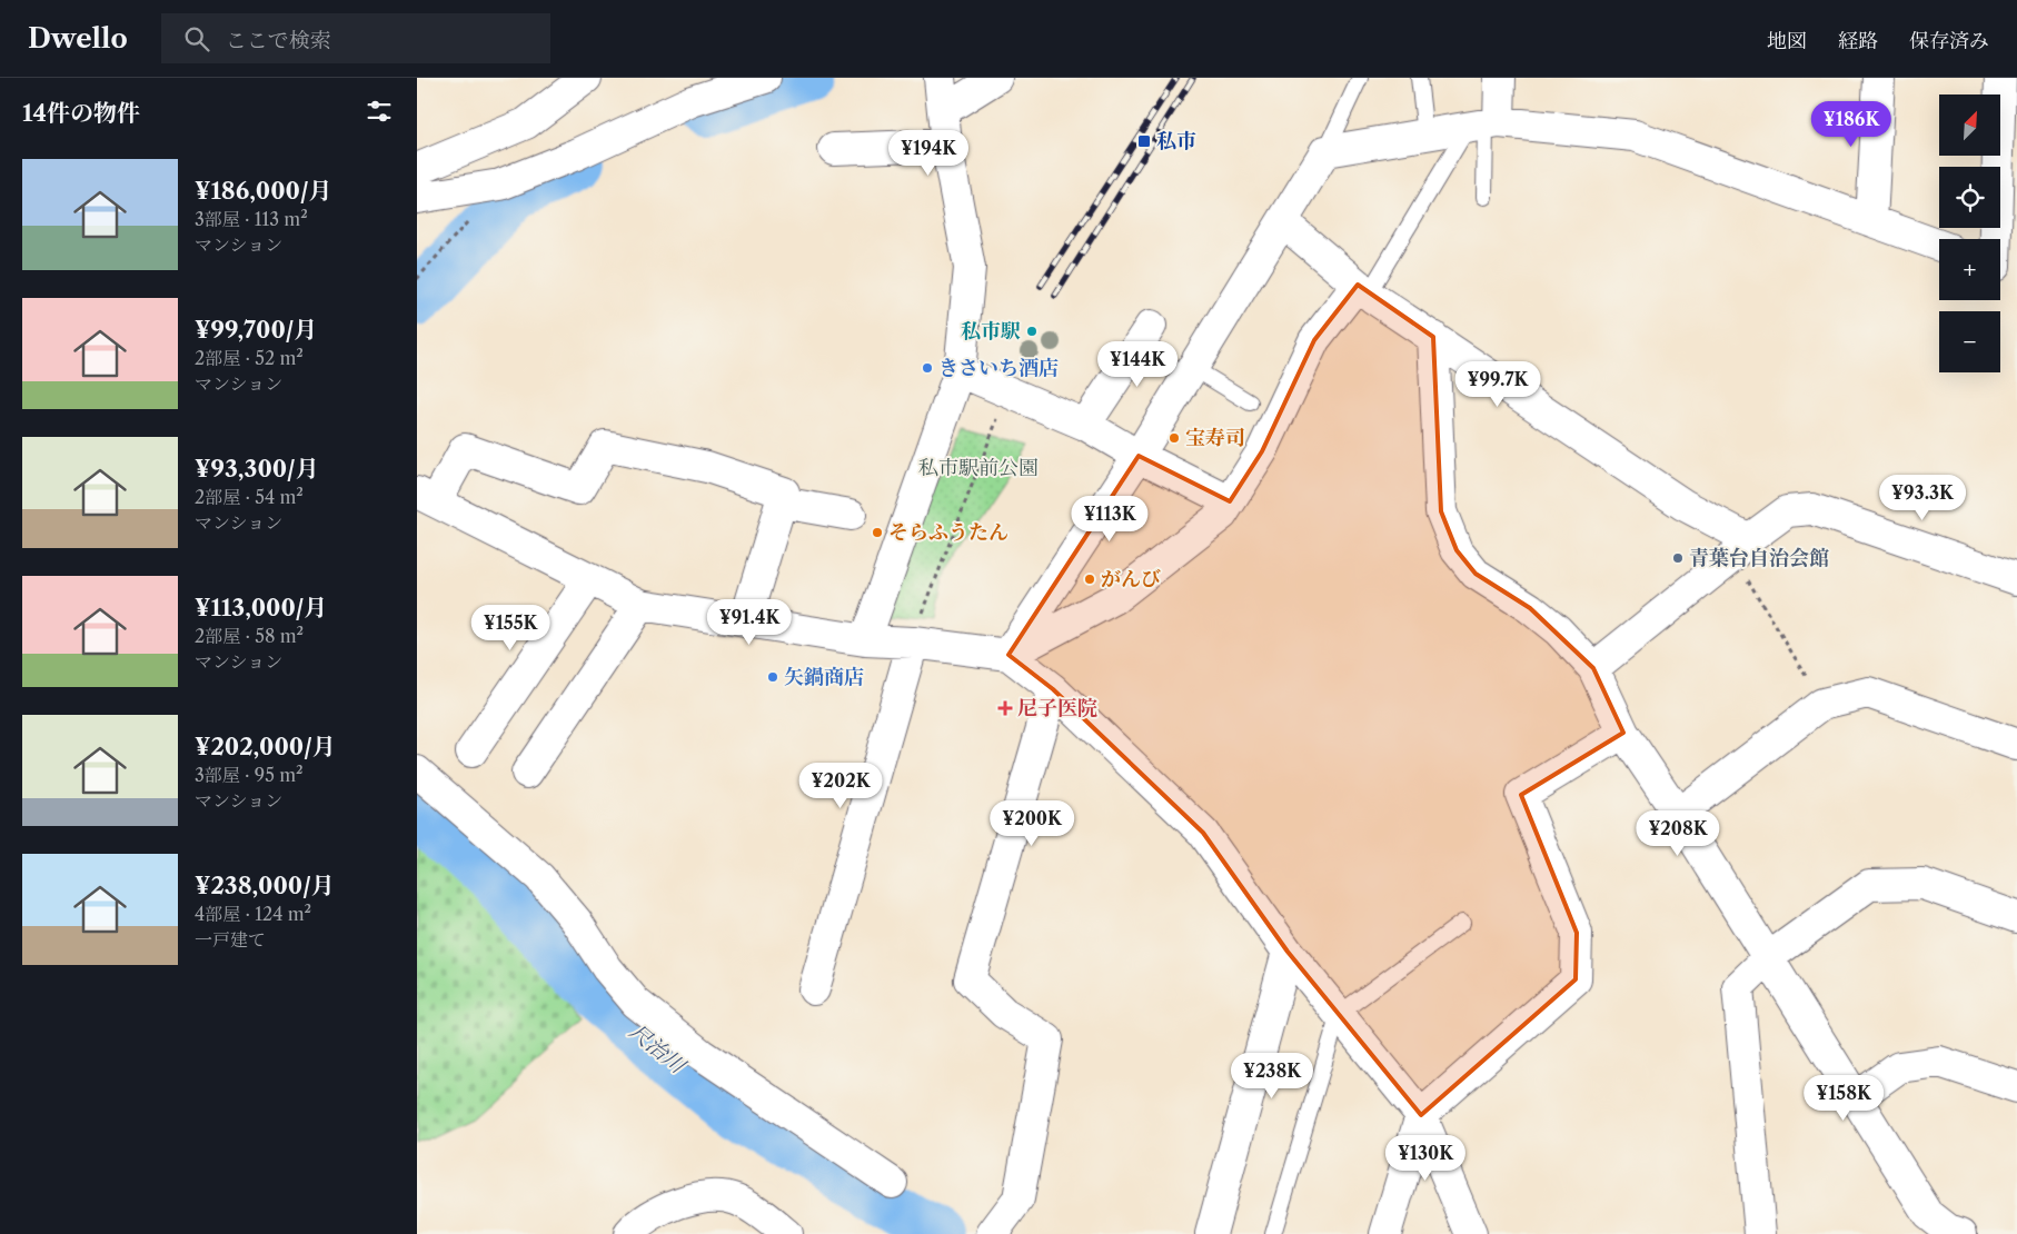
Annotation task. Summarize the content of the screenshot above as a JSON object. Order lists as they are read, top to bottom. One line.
{"water":["尺治川"],"parks":["私市駅前公園"],"places":{"transit":["私市"],"other":["私市駅","きさいち酒店","宝寿司","そらふうたん","青葉台自治会館","がんび","矢鍋商店"],"health":["尼子医院"]},"north":"top right","page":{"header":"Dwello","search":"ここで検索","nav":["地図","経路","保存済み"],"heading":"14件の物件","map_buttons":["+","−"],"price":["¥186K","¥194K","¥144K","¥99.7K","¥93.3K","¥113K","¥91.4K","¥155K","¥202K","¥200K","¥208K","¥238K","¥158K","¥130K"],"list":[{"name":"¥186,000/月","note":"3部屋 · 113 m² · マンション"},{"name":"¥99,700/月","note":"2部屋 · 52 m² · マンション"},{"name":"¥93,300/月","note":"2部屋 · 54 m² · マンション"},{"name":"¥113,000/月","note":"2部屋 · 58 m² · マンション"},{"name":"¥202,000/月","note":"3部屋 · 95 m² · マンション"},{"name":"¥238,000/月","note":"4部屋 · 124 m² · 一戸建て"}]}}
